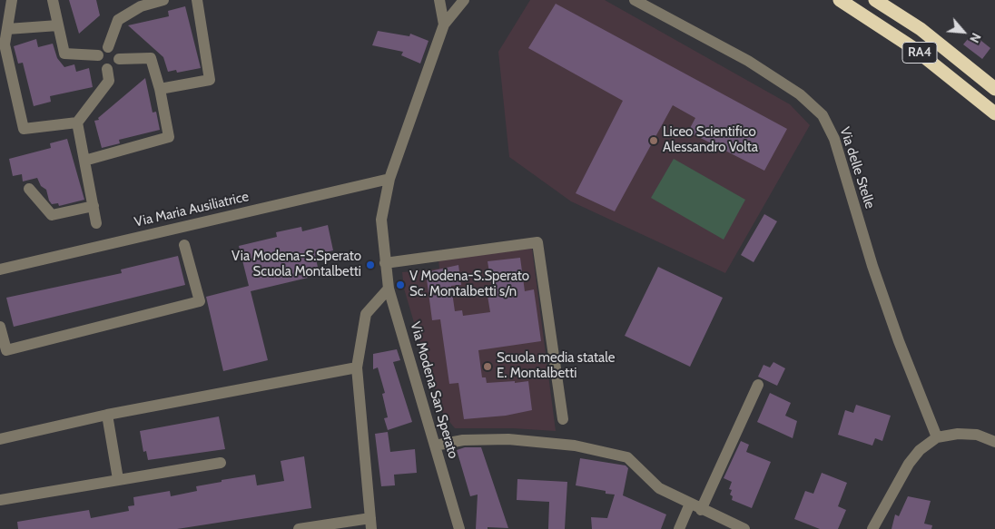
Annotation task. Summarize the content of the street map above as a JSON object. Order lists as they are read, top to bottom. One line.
{"streets":{"highway":["RA4"],"street":["Via delle Stelle","Via Maria Ausiliatrice","Via Modena San Sperato"]},"crossings":[["Via Maria Ausiliatrice","Via Modena San Sperato"]],"places":["Liceo Scientifico Alessandro Volta","Via Modena-S.Sperato Scuola Montalbetti","V Modena-S.Sperato Sc. Montalbetti s/n","Scuola media statale E. Montalbetti"],"north":"bottom right"}
